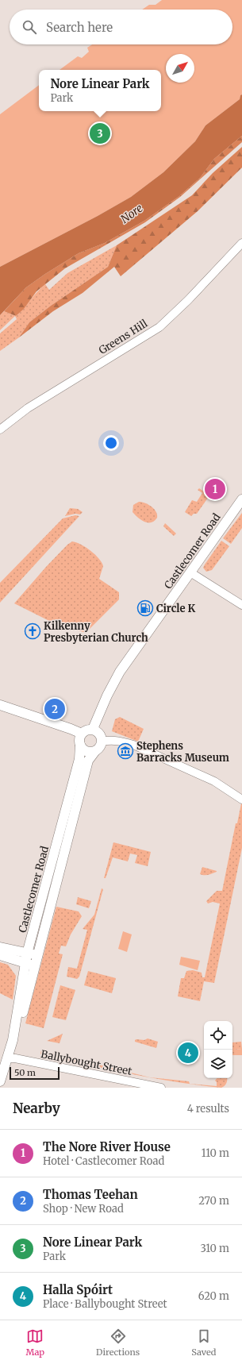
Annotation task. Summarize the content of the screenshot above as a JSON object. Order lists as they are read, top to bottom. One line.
{"streets":{"main road":["Castlecomer Road"],"street":["Greens Hill","Ballybought Street"]},"crossings":[["Castlecomer Road","Ballybought Street"]],"water":["Nore"],"places":{"fuel station":["Circle K"],"church":["Kilkenny Presbyterian Church"],"museum":["Stephens Barracks Museum"]},"scale_bar":"50 m","north":"top right","page":{"search":"Search here","popup":["Nore Linear Park","Park"],"pins":["3","1","2","4"],"scale":"50 m","heading":["Nearby","4 results"],"list":[{"mark":"1","name":"The Nore River House","note":"Hotel · Castlecomer Road","value":"110 m"},{"mark":"2","name":"Thomas Teehan","note":"Shop · New Road","value":"270 m"},{"mark":"3","name":"Nore Linear Park","note":"Park","value":"310 m"},{"mark":"4","name":"Halla Spóirt","note":"Place · Ballybought Street","value":"620 m"}],"nav":["Map","Directions","Saved"]}}
